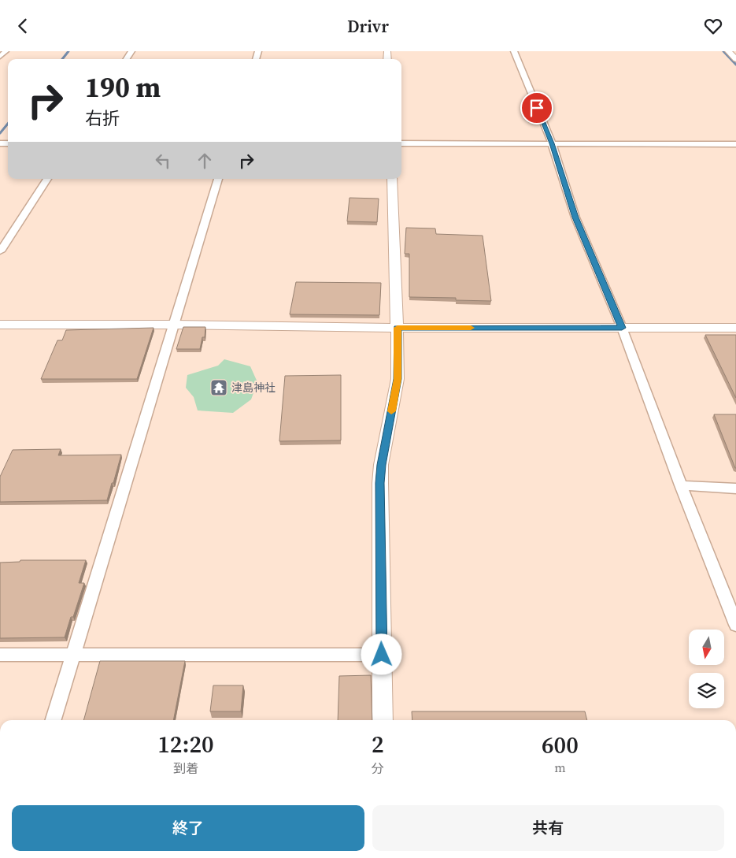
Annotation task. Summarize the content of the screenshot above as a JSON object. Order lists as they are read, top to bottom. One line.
{"places":{"temple":["津島神社"]},"north":"bottom","page":{"header":"Drivr","turn":["190 m","右折"],"eta":["12:20","到着","2","分","600","m"],"buttons":["終了","共有"]}}
